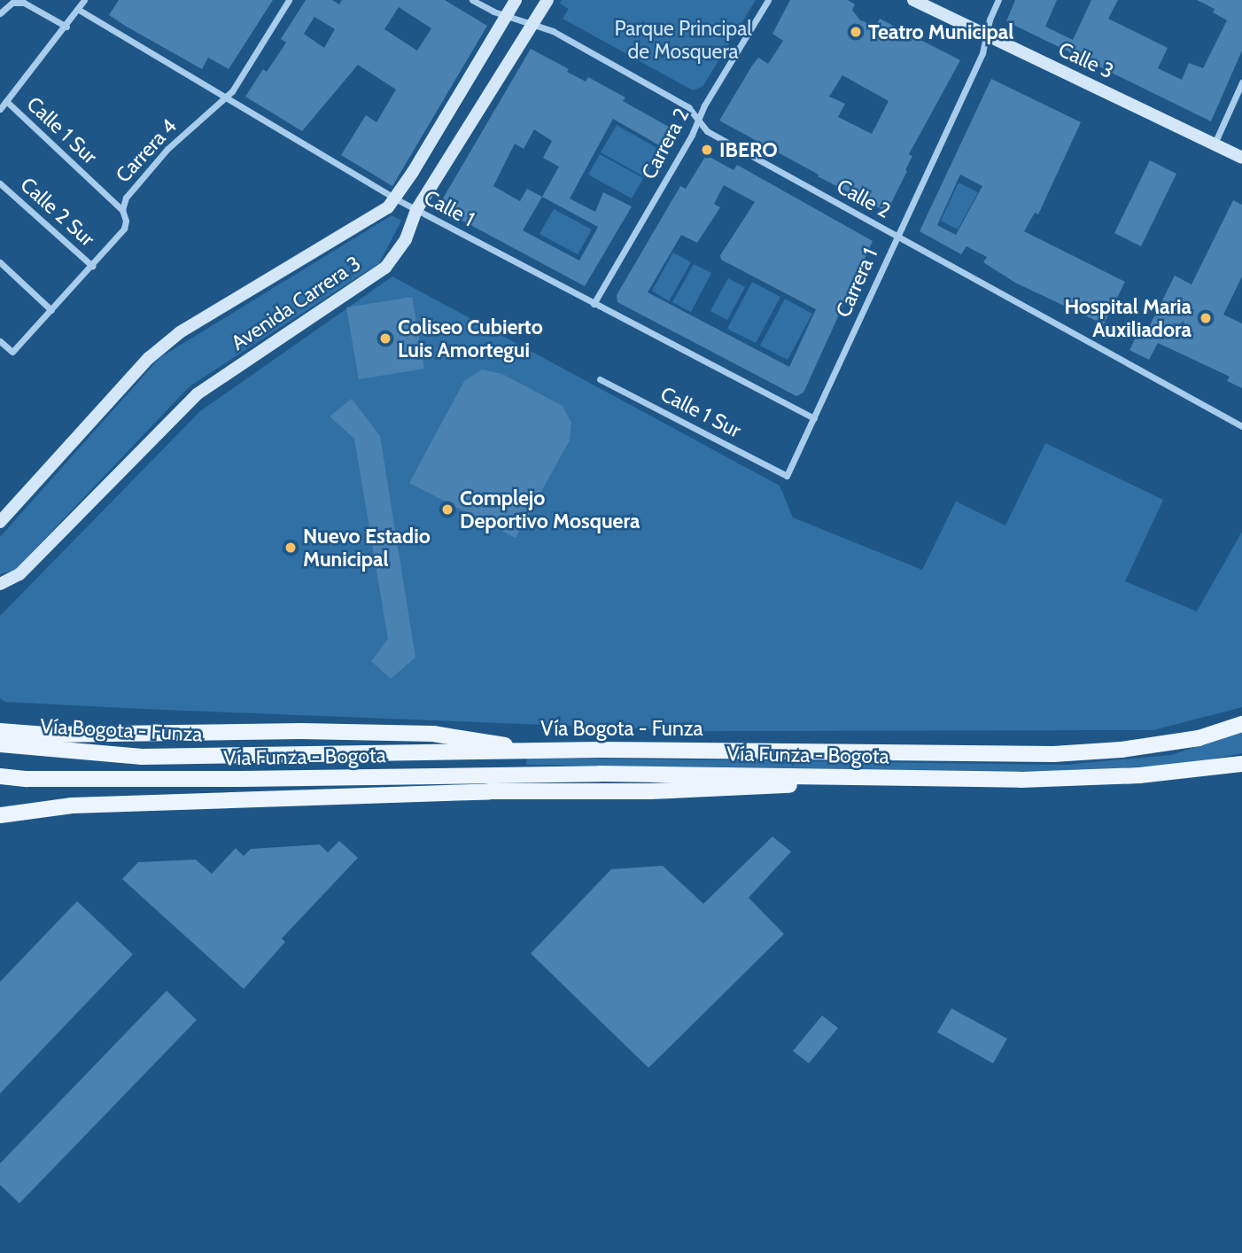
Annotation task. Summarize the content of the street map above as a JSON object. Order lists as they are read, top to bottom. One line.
{"streets":{"main road":["Calle 3","Avenida Carrera 3","Vía Bogota - Funza","Vía Funza - Bogota"],"street":["Calle 1 Sur","Carrera 2","Carrera 4","Calle 2","Calle 1","Calle 2 Sur","Carrera 1"]},"crossings":[["Calle 3","Carrera 1"],["Calle 1 Sur","Carrera 4"],["Calle 1 Sur","Carrera 1"],["Carrera 2","Calle 2"],["Carrera 2","Calle 1"],["Carrera 4","Calle 1"],["Carrera 4","Calle 2 Sur"],["Calle 2","Carrera 1"],["Calle 2","Avenida Carrera 3"],["Calle 1","Carrera 1"],["Calle 1","Avenida Carrera 3"]],"parks":["Parque Principal de Mosquera"],"places":["Teatro Municipal","IBERO","Hospital Maria Auxiliadora","Coliseo Cubierto Luis Amortegui","Complejo Deportivo Mosquera","Nuevo Estadio Municipal"]}
